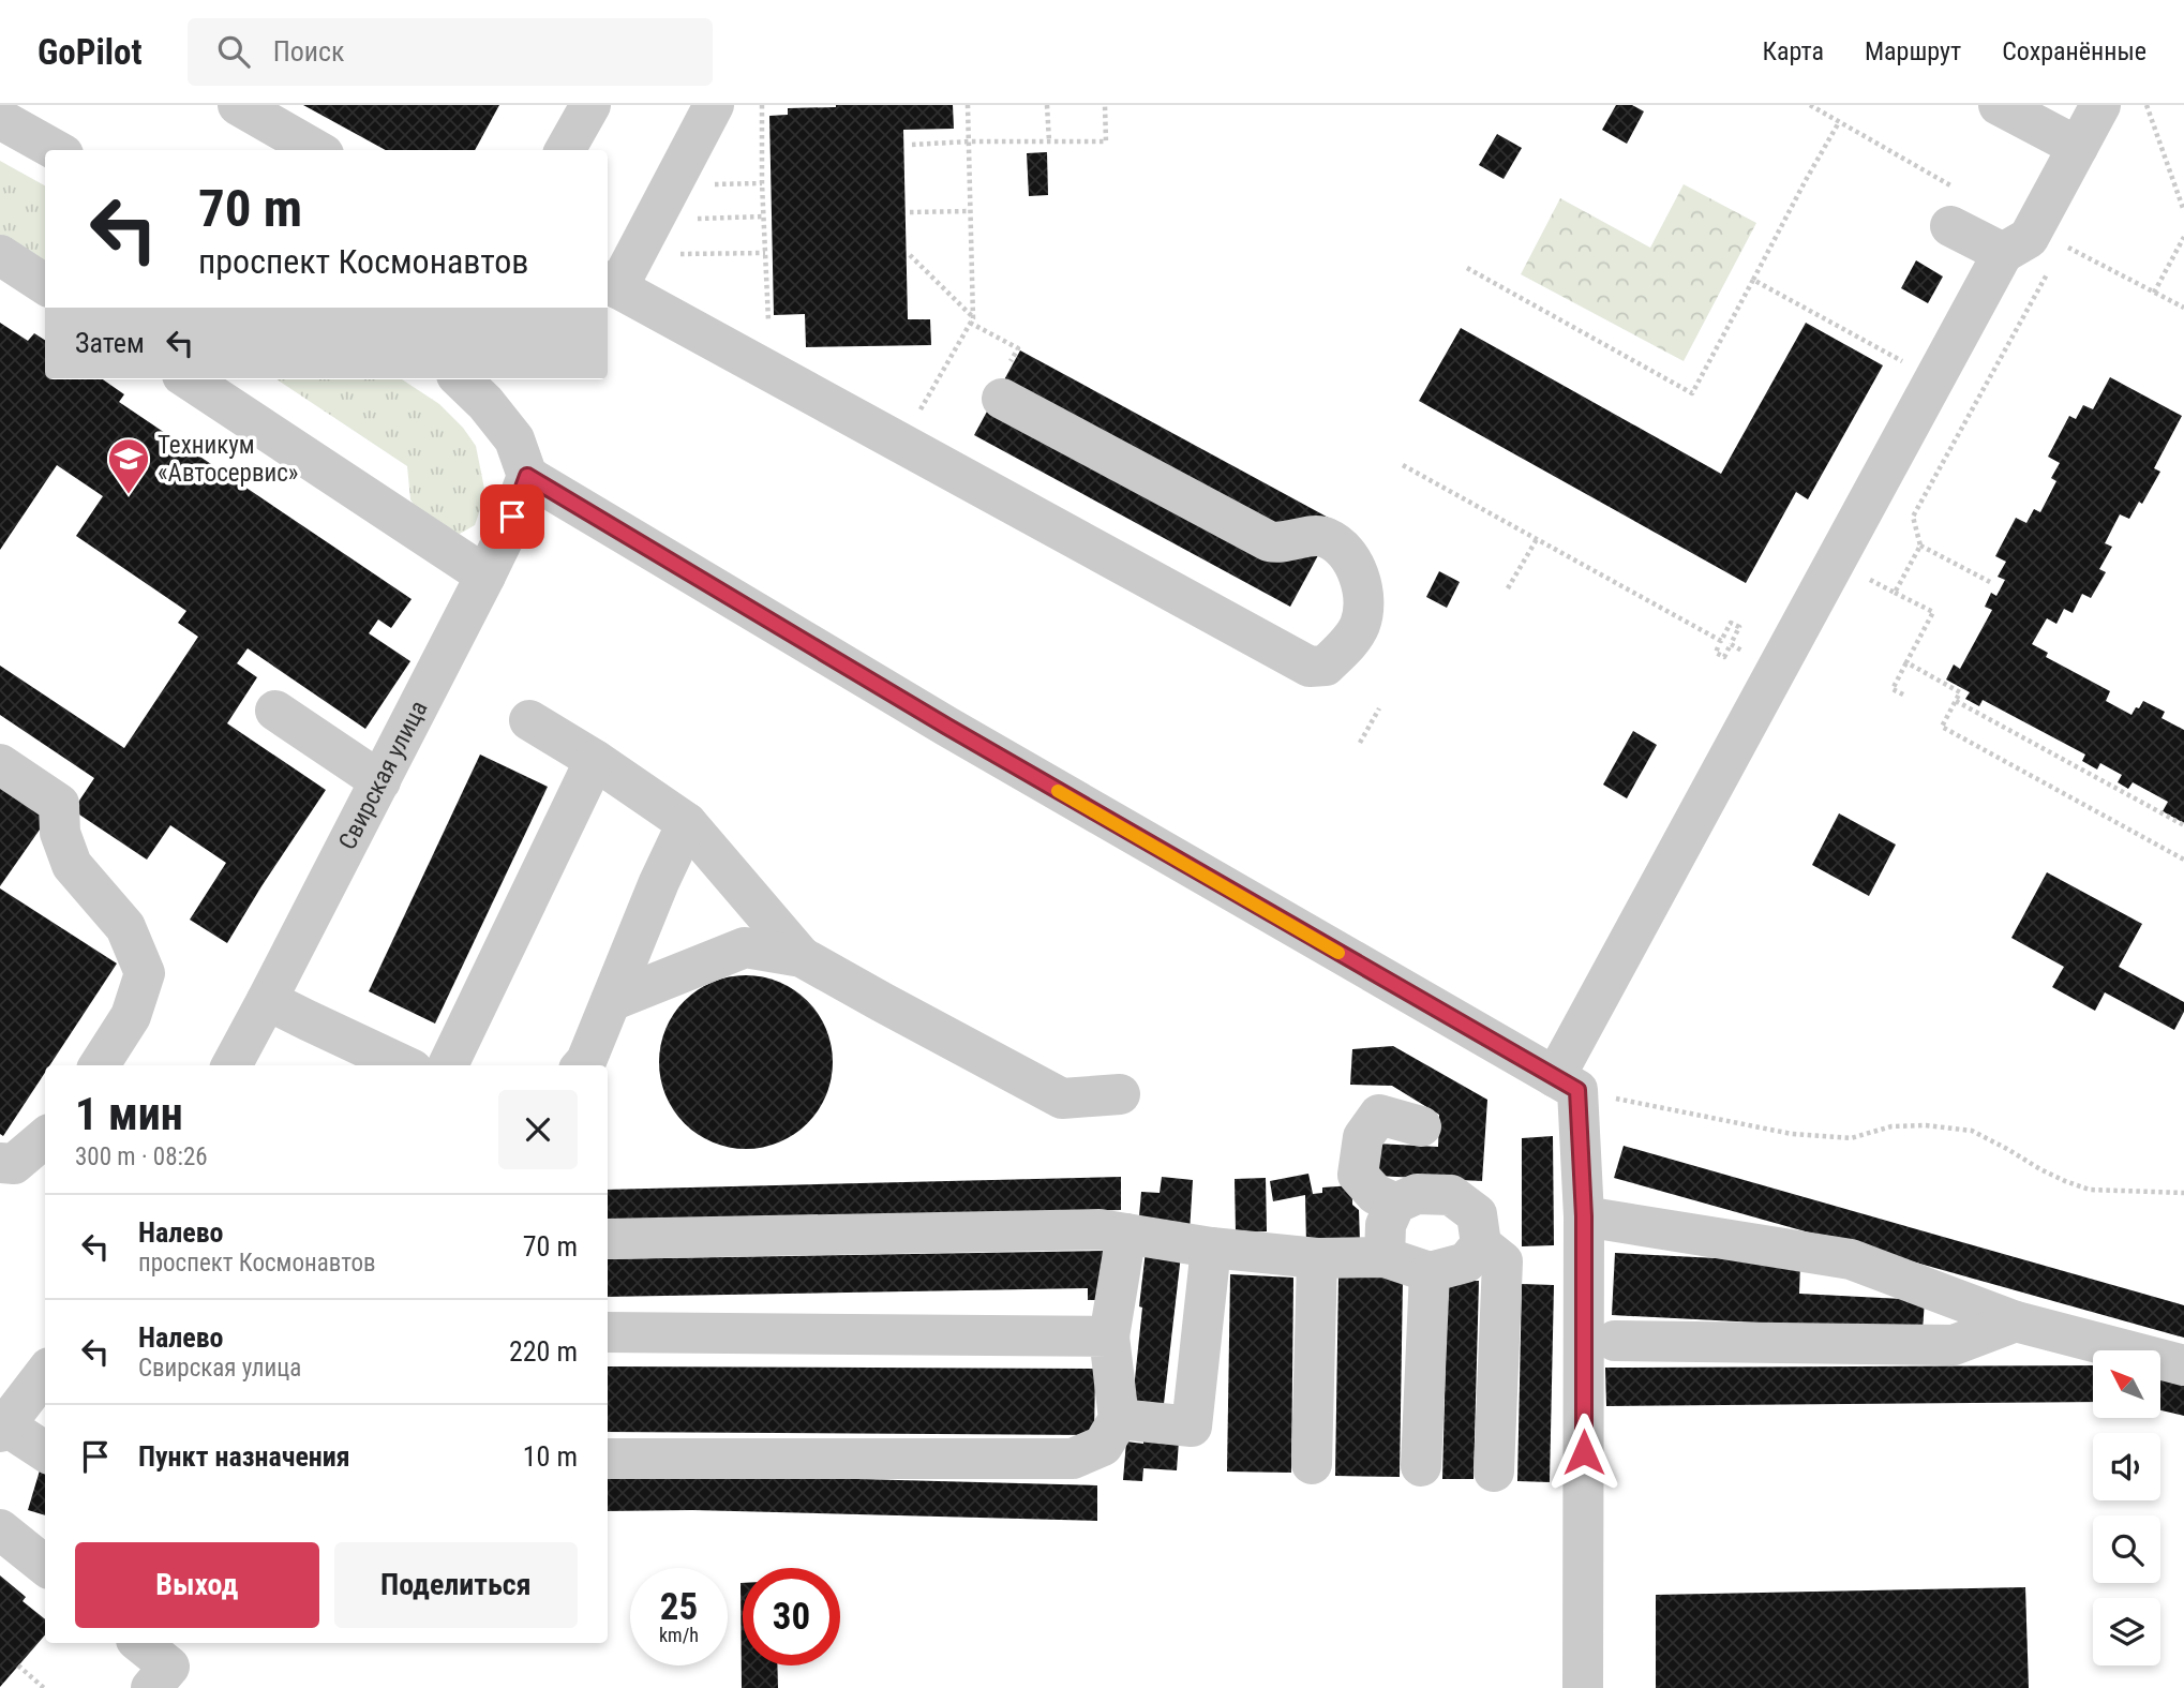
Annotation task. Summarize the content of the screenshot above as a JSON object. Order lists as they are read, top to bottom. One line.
{"streets":{"street":["Свирская улица"]},"places":{"school or university":["Техникум «Автосервис»"]},"north":"top left","page":{"header":"GoPilot","search":"Поиск","nav":["Карта","Маршрут","Сохранённые"],"turn":["70 m","проспект Космонавтов"],"then":"Затем","heading":["1 мин","300 m · 08:26"],"list":[{"name":"Налево","note":"проспект Космонавтов","value":"70 m"},{"name":"Налево","note":"Свирская улица","value":"220 m"},{"name":"Пункт назначения","value":"10 m"}],"buttons":["Выход","Поделиться"],"speed":"25 km/h","limit":"30"}}
